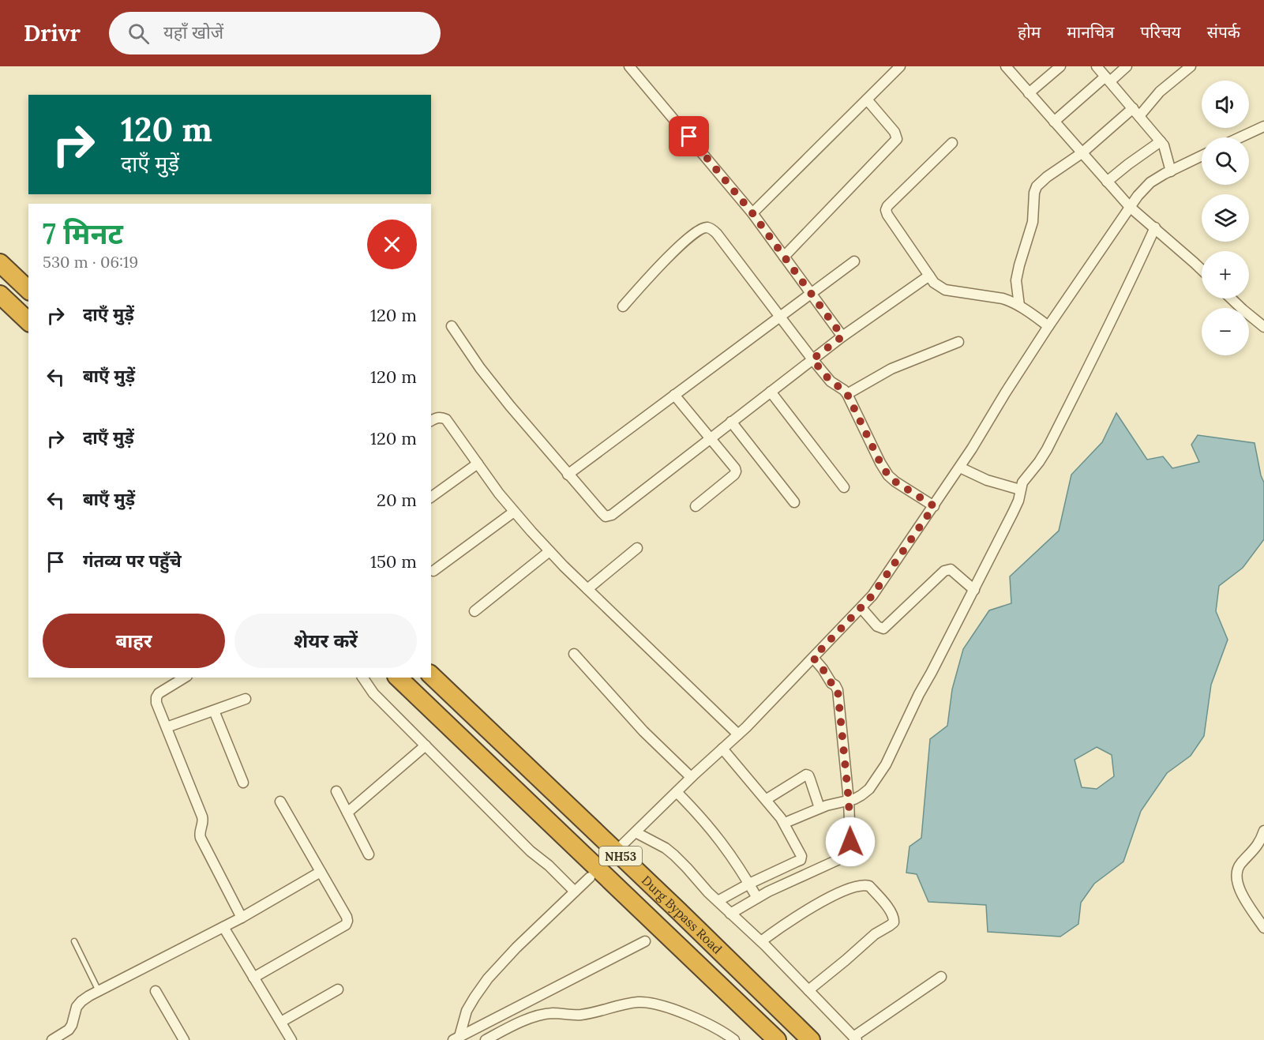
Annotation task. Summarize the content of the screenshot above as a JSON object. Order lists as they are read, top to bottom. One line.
{"streets":{"highway":["NH53","Durg Bypass Road"]},"page":{"header":"Drivr","search":"यहाँ खोजें","nav":["होम","मानचित्र","परिचय","संपर्क"],"map_buttons":["+","−"],"turn":["120 m","दाएँ मुड़ें"],"heading":["7 मिनट","530 m · 06:19"],"list":[{"name":"दाएँ मुड़ें","value":"120 m"},{"name":"बाएँ मुड़ें","value":"120 m"},{"name":"दाएँ मुड़ें","value":"120 m"},{"name":"बाएँ मुड़ें","value":"20 m"},{"name":"गंतव्य पर पहुँचे","value":"150 m"}],"buttons":["बाहर","शेयर करें"]}}
